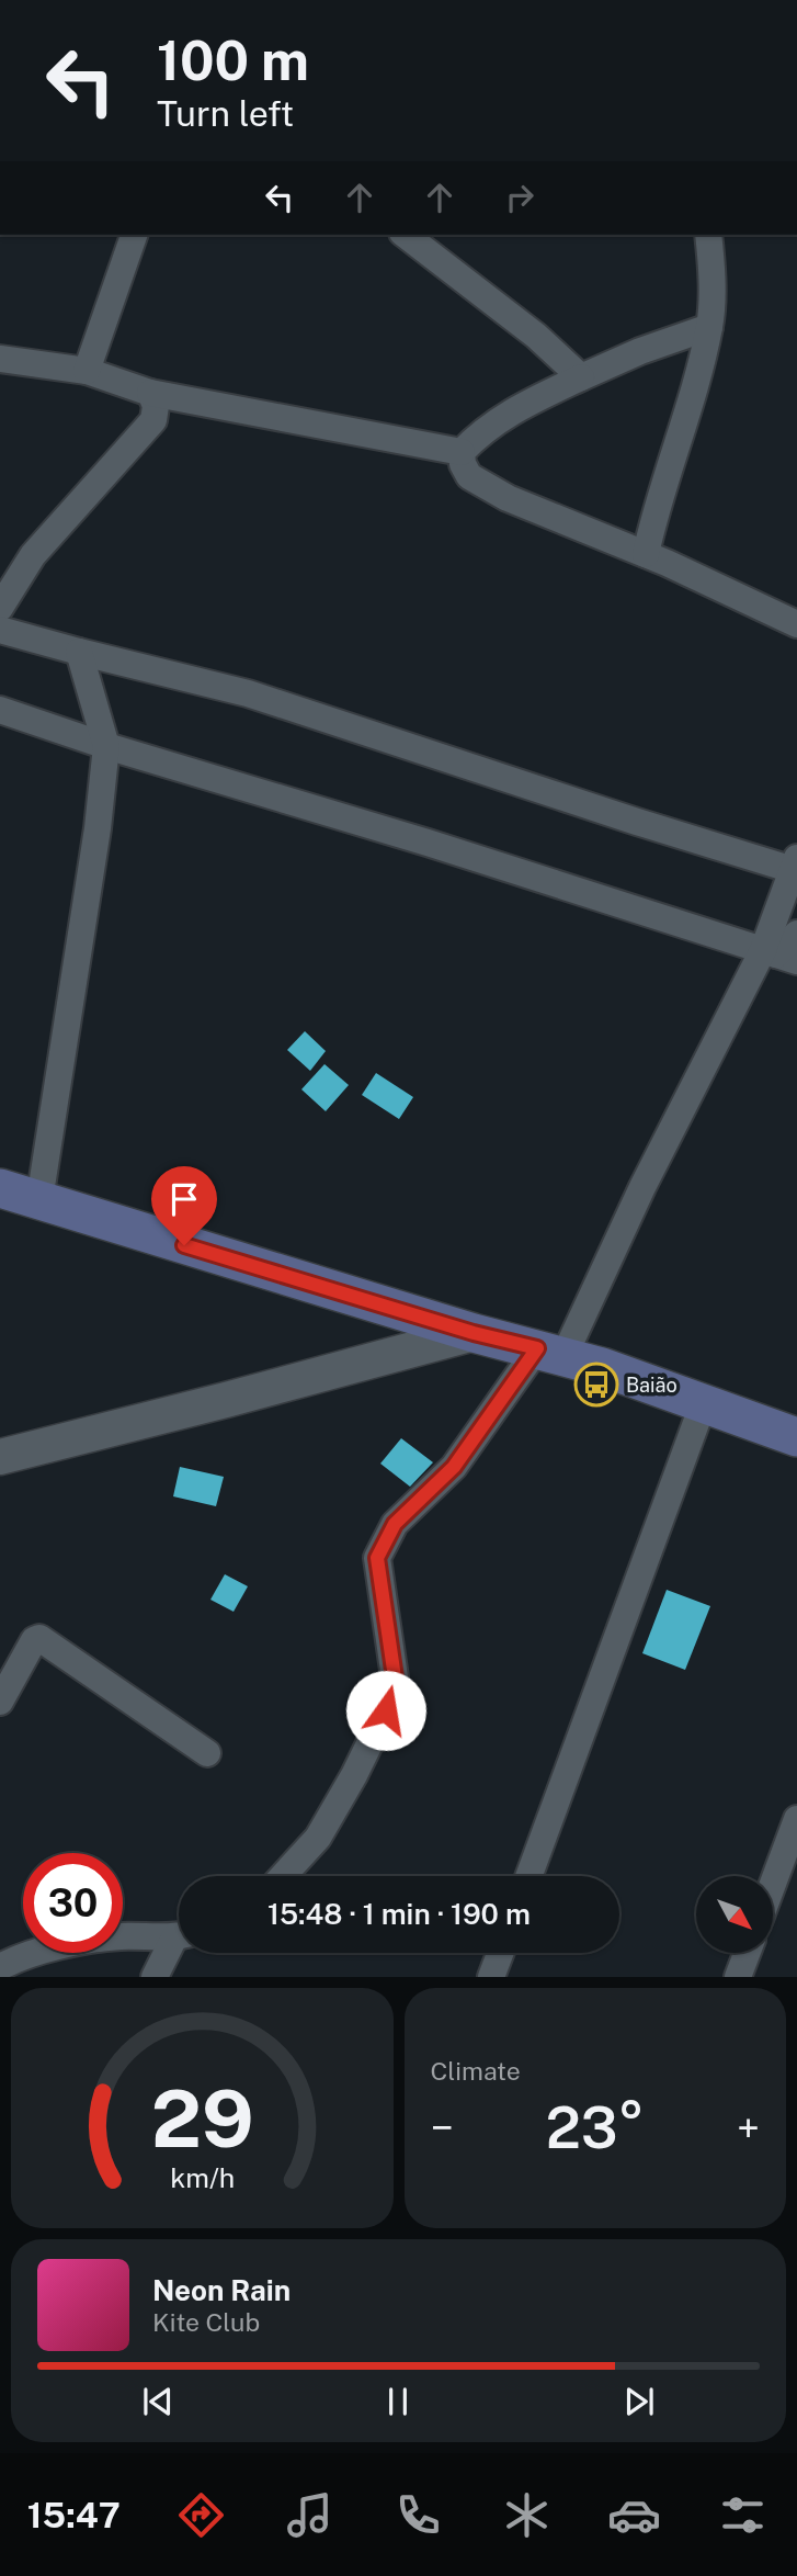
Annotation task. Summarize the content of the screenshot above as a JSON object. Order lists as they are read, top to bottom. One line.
{"places":{"bus stop":["Baião"]},"north":"bottom right","page":{"turn":["100 m","Turn left"],"limit":"30","trip":"15:48 · 1 min · 190 m","tile":"Climate","heat":["−","23°","+"],"song":["Neon Rain","Kite Club"],"tabs":"15:47","gauge":["29","km/h"]}}
